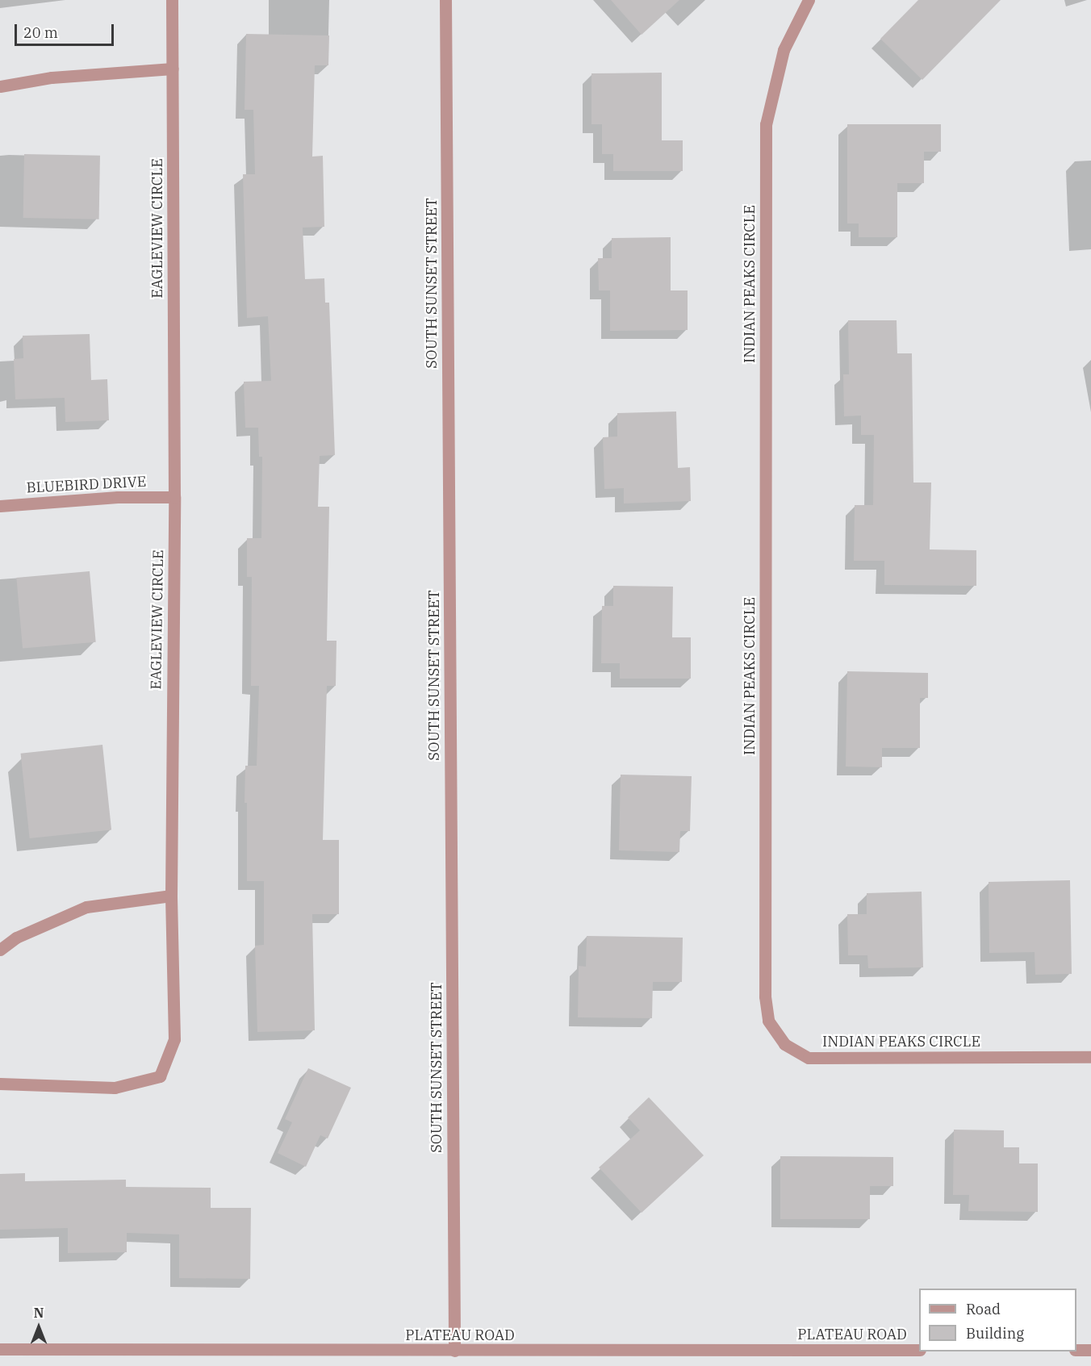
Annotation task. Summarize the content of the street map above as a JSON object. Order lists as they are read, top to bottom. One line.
{"streets":{"street":["EAGLEVIEW CIRCLE","SOUTH SUNSET STREET","INDIAN PEAKS CIRCLE","BLUEBIRD DRIVE","PLATEAU ROAD"]},"crossings":[["EAGLEVIEW CIRCLE","BLUEBIRD DRIVE"],["SOUTH SUNSET STREET","PLATEAU ROAD"]],"legend":["Road","Building"],"scale_bar":"20 m","north":"top"}
